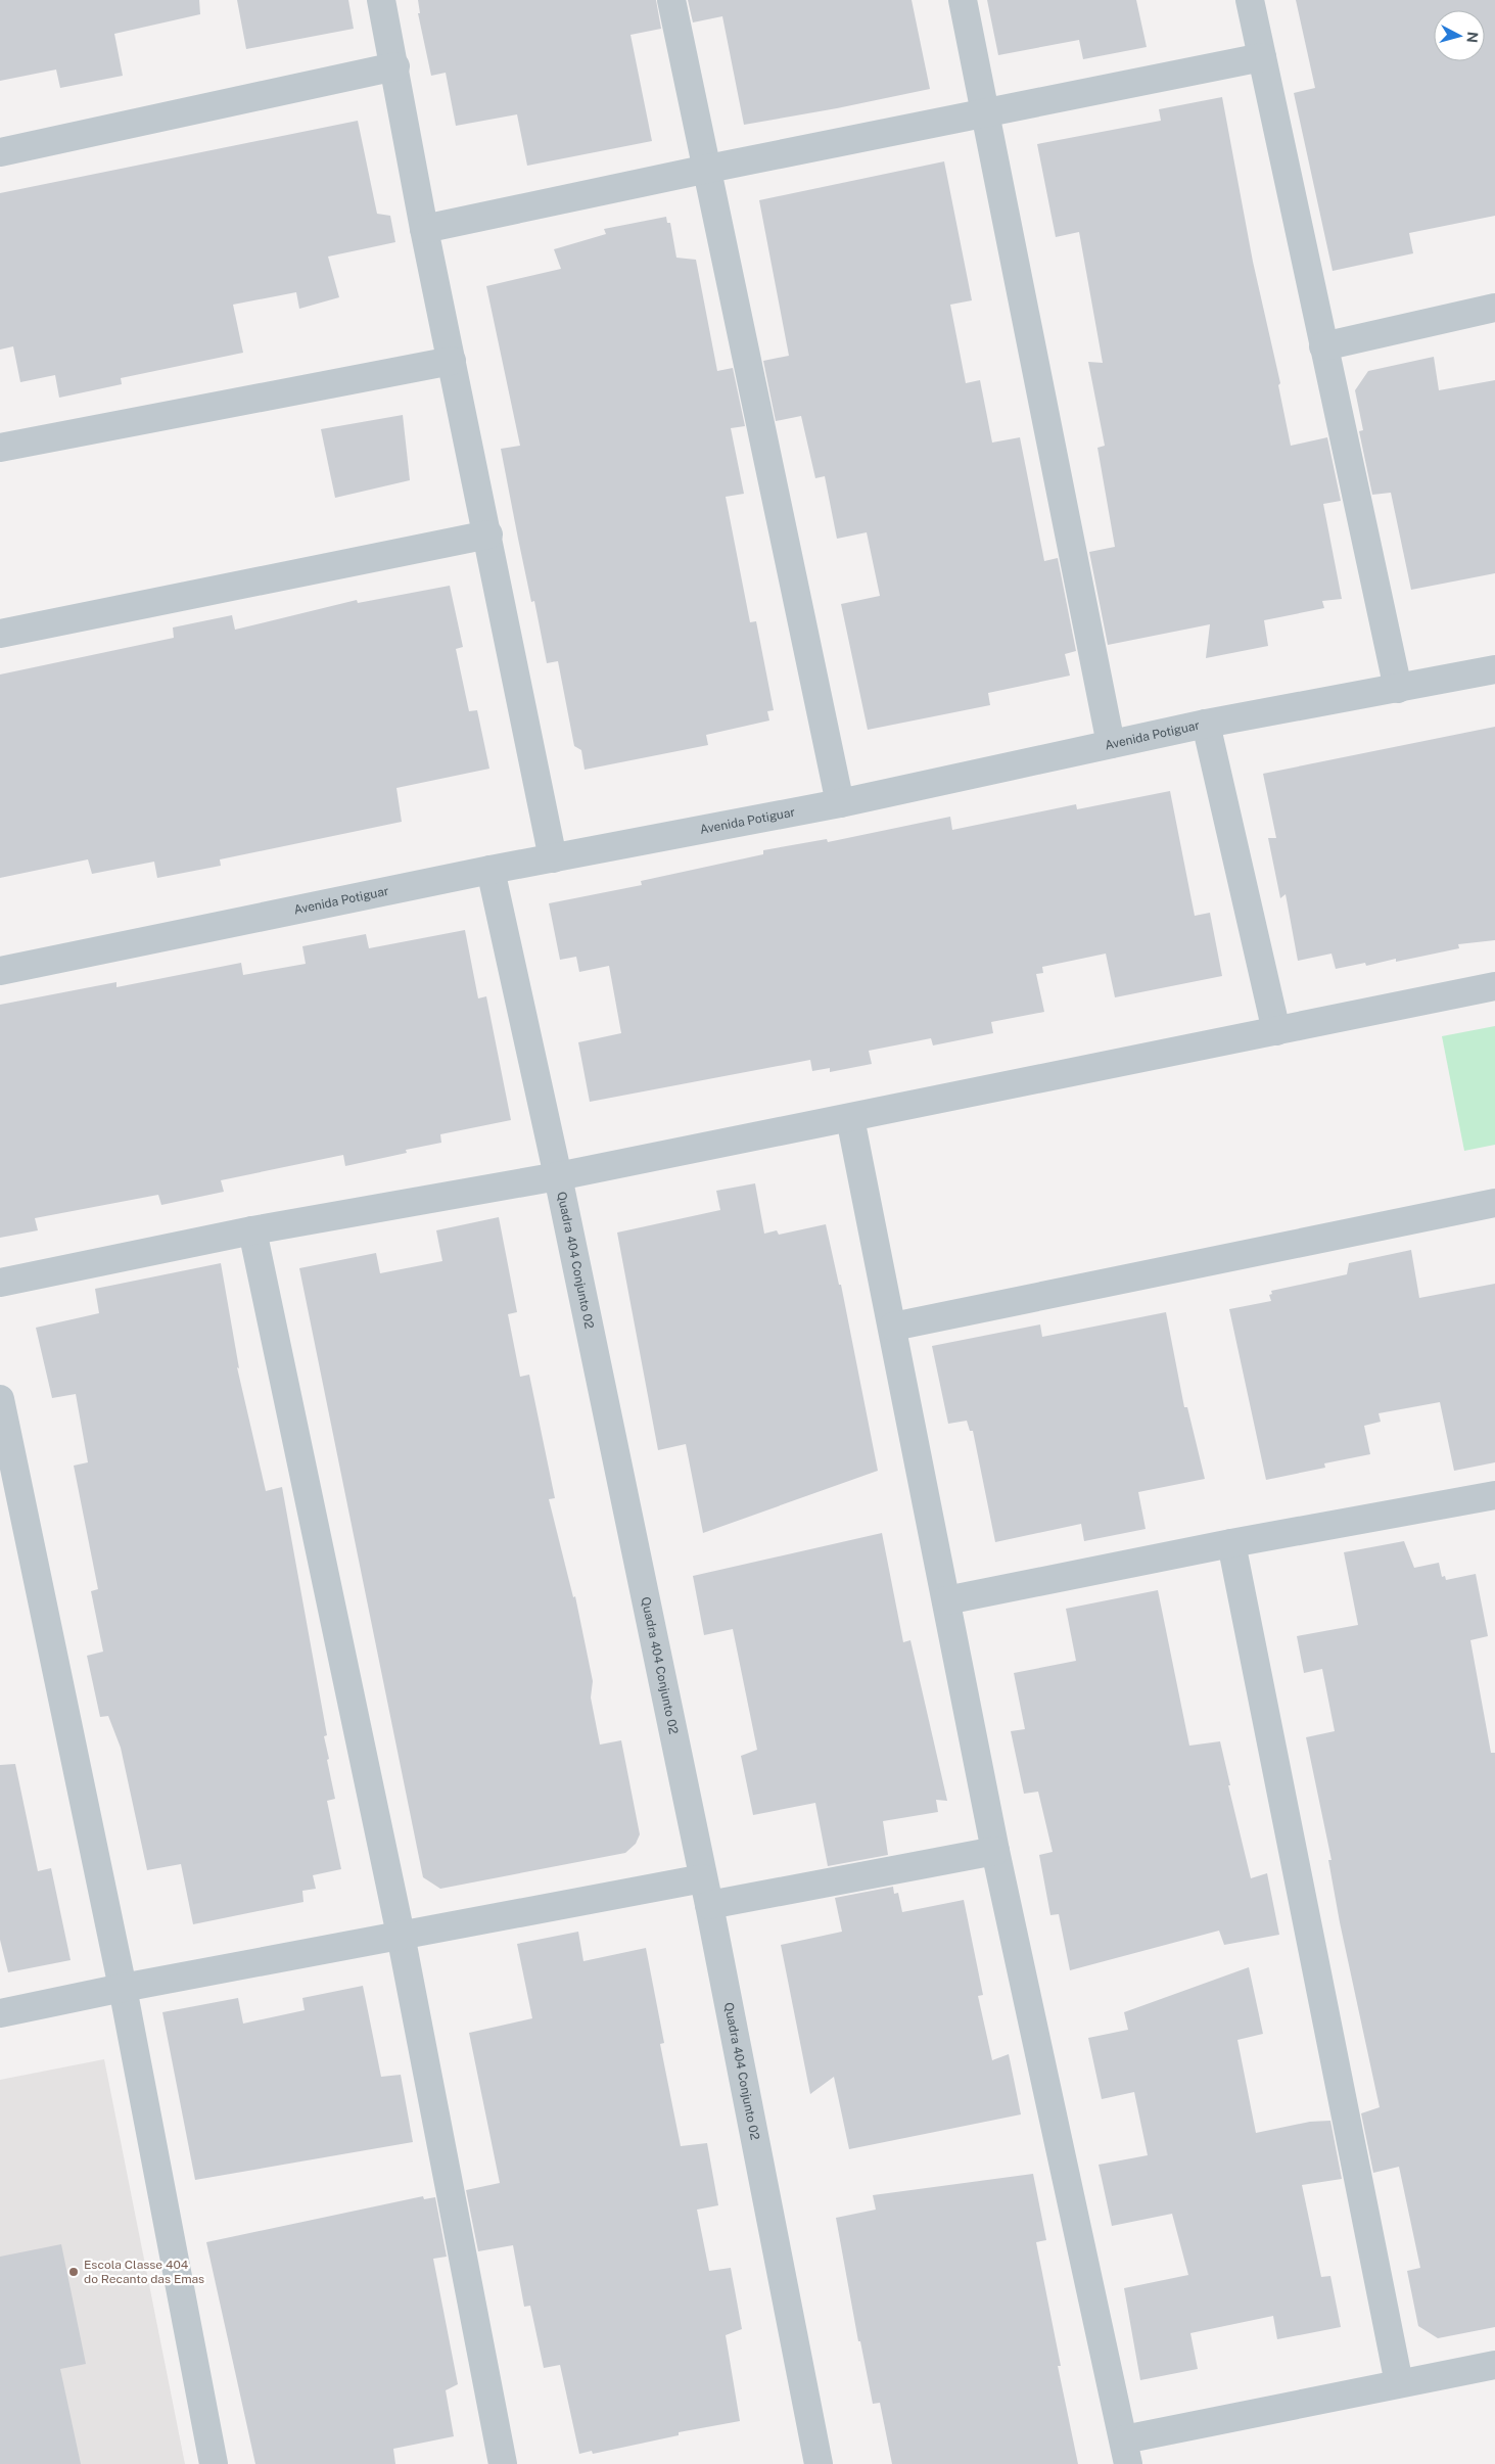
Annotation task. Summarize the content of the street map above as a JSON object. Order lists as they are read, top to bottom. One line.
{"streets":{"street":["Avenida Potiguar","Quadra 404 Conjunto 02"]},"crossings":[["Avenida Potiguar","Quadra 404 Conjunto 02"]],"places":["Escola Classe 404 do Recanto das Emas"],"north":"right"}
